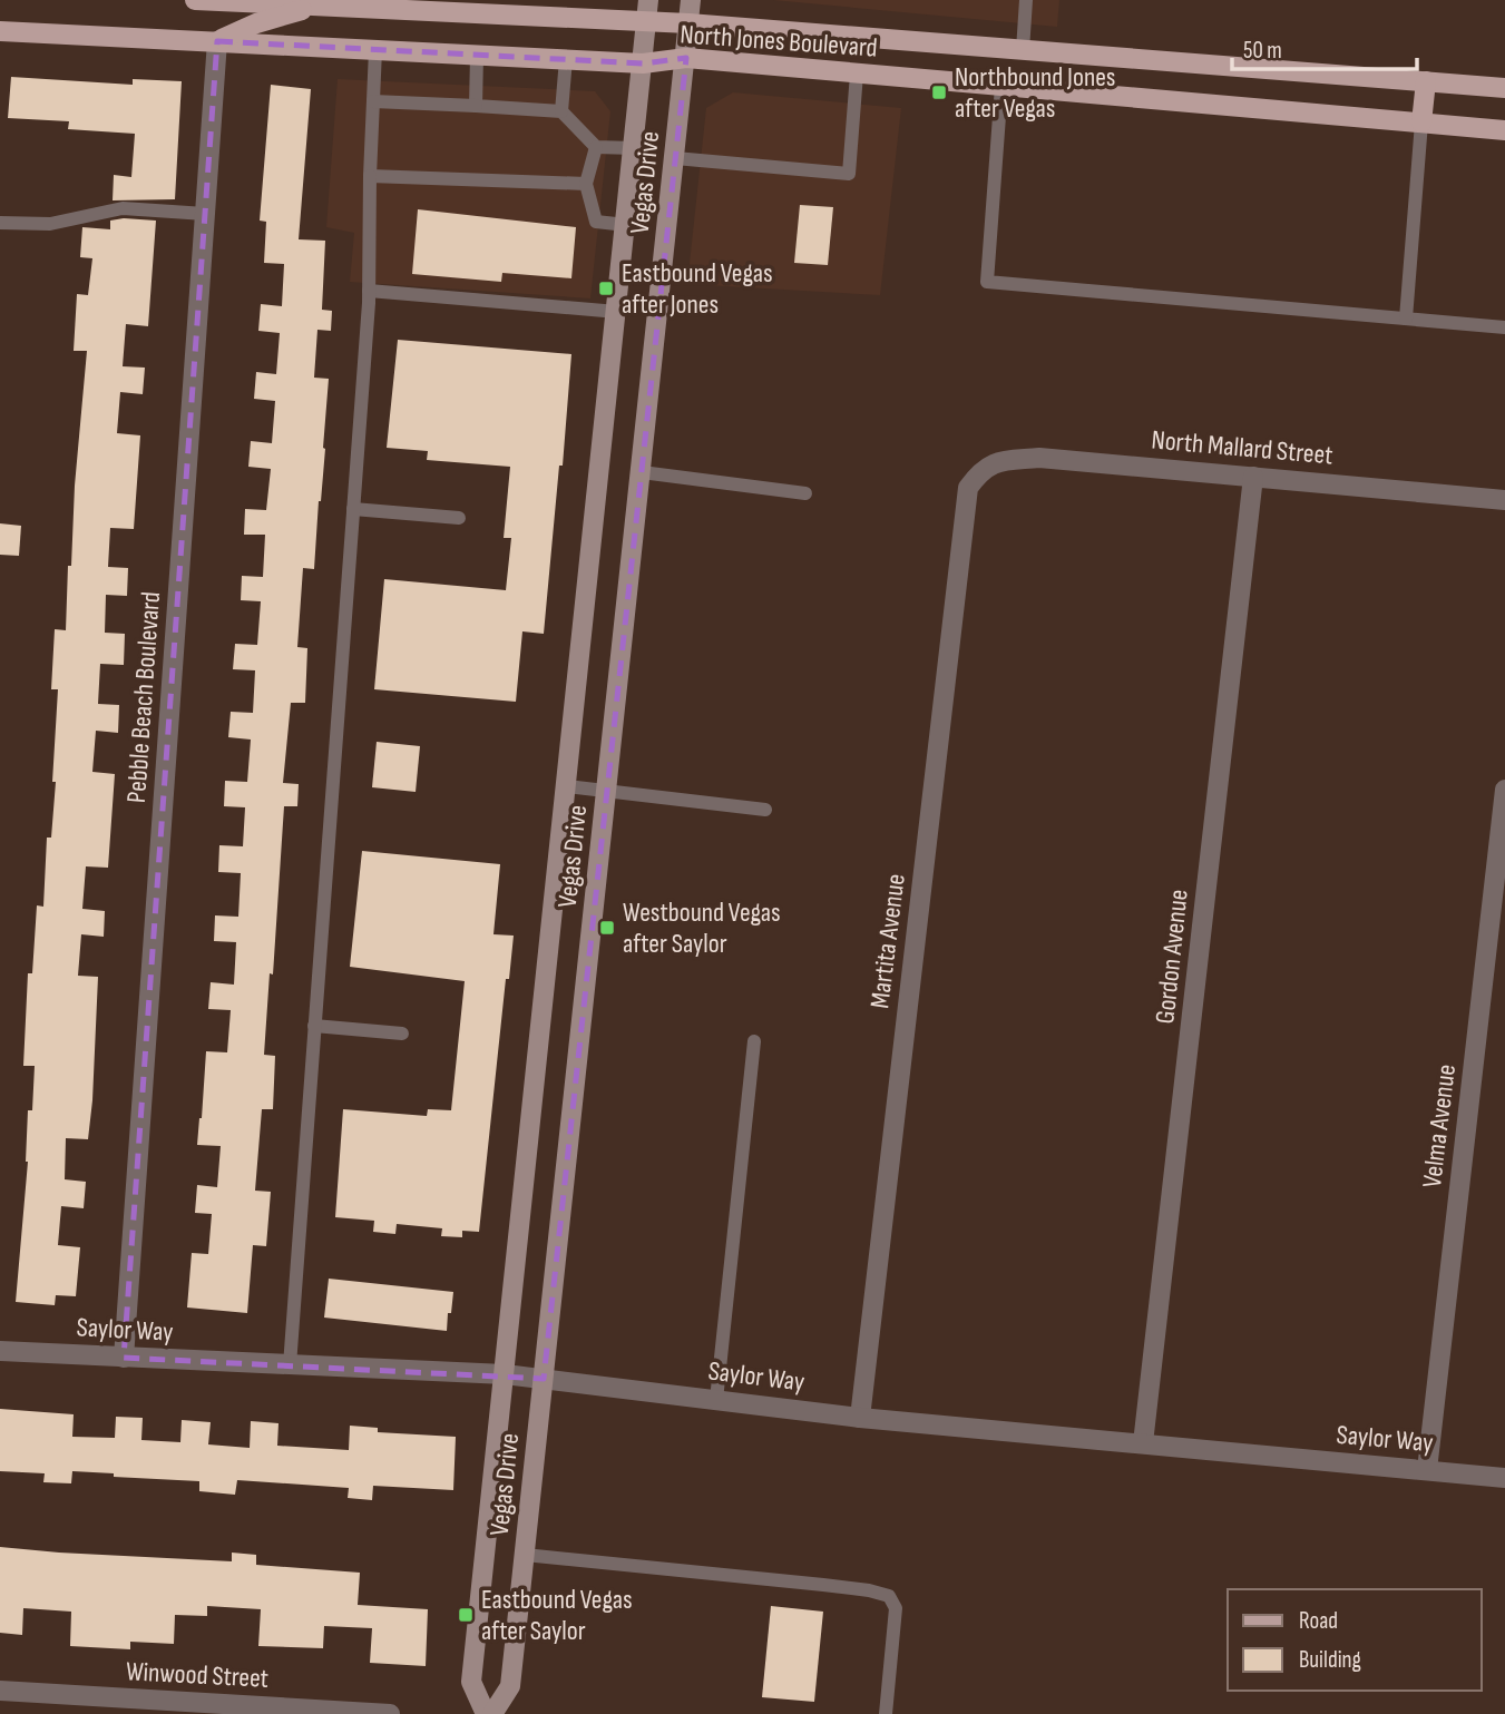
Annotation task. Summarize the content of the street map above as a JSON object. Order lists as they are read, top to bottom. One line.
{"streets":{"main road":["North Jones Boulevard","Vegas Drive"],"street":["North Mallard Street","Pebble Beach Boulevard","Martita Avenue","Gordon Avenue","Velma Avenue","Saylor Way","Winwood Street"]},"crossings":[["North Jones Boulevard","Vegas Drive"],["North Jones Boulevard","Pebble Beach Boulevard"],["Vegas Drive","Saylor Way"],["North Mallard Street","Martita Avenue"],["North Mallard Street","Gordon Avenue"],["Pebble Beach Boulevard","Saylor Way"],["Martita Avenue","Saylor Way"],["Gordon Avenue","Saylor Way"],["Velma Avenue","Saylor Way"]],"places":{"transit":["Northbound Jones after Vegas","Eastbound Vegas after Jones","Westbound Vegas after Saylor","Eastbound Vegas after Saylor"]},"legend":["Road","Building"],"scale_bar":"50 m"}
